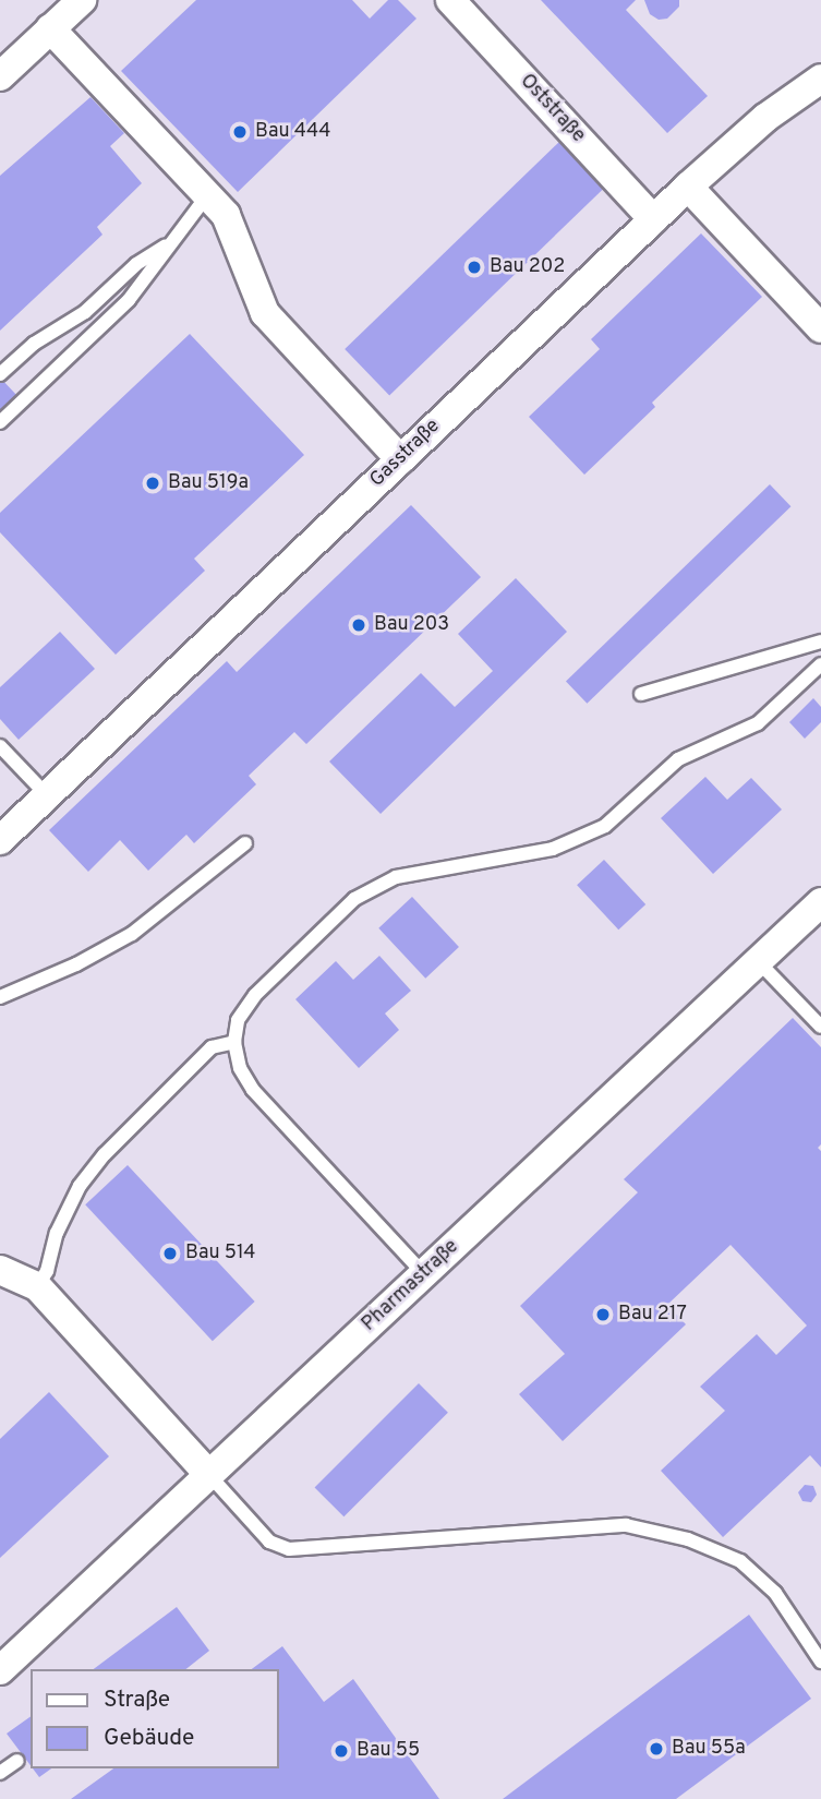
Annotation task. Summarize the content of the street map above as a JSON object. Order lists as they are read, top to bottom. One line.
{"streets":{"street":["Oststraße","Gasstraße","Pharmastraße"]},"crossings":[["Oststraße","Gasstraße"]],"places":["Bau 444","Bau 202","Bau 519a","Bau 203","Bau 514","Bau 217","Bau 55a","Bau 55"],"legend":["Straße","Gebäude"]}
